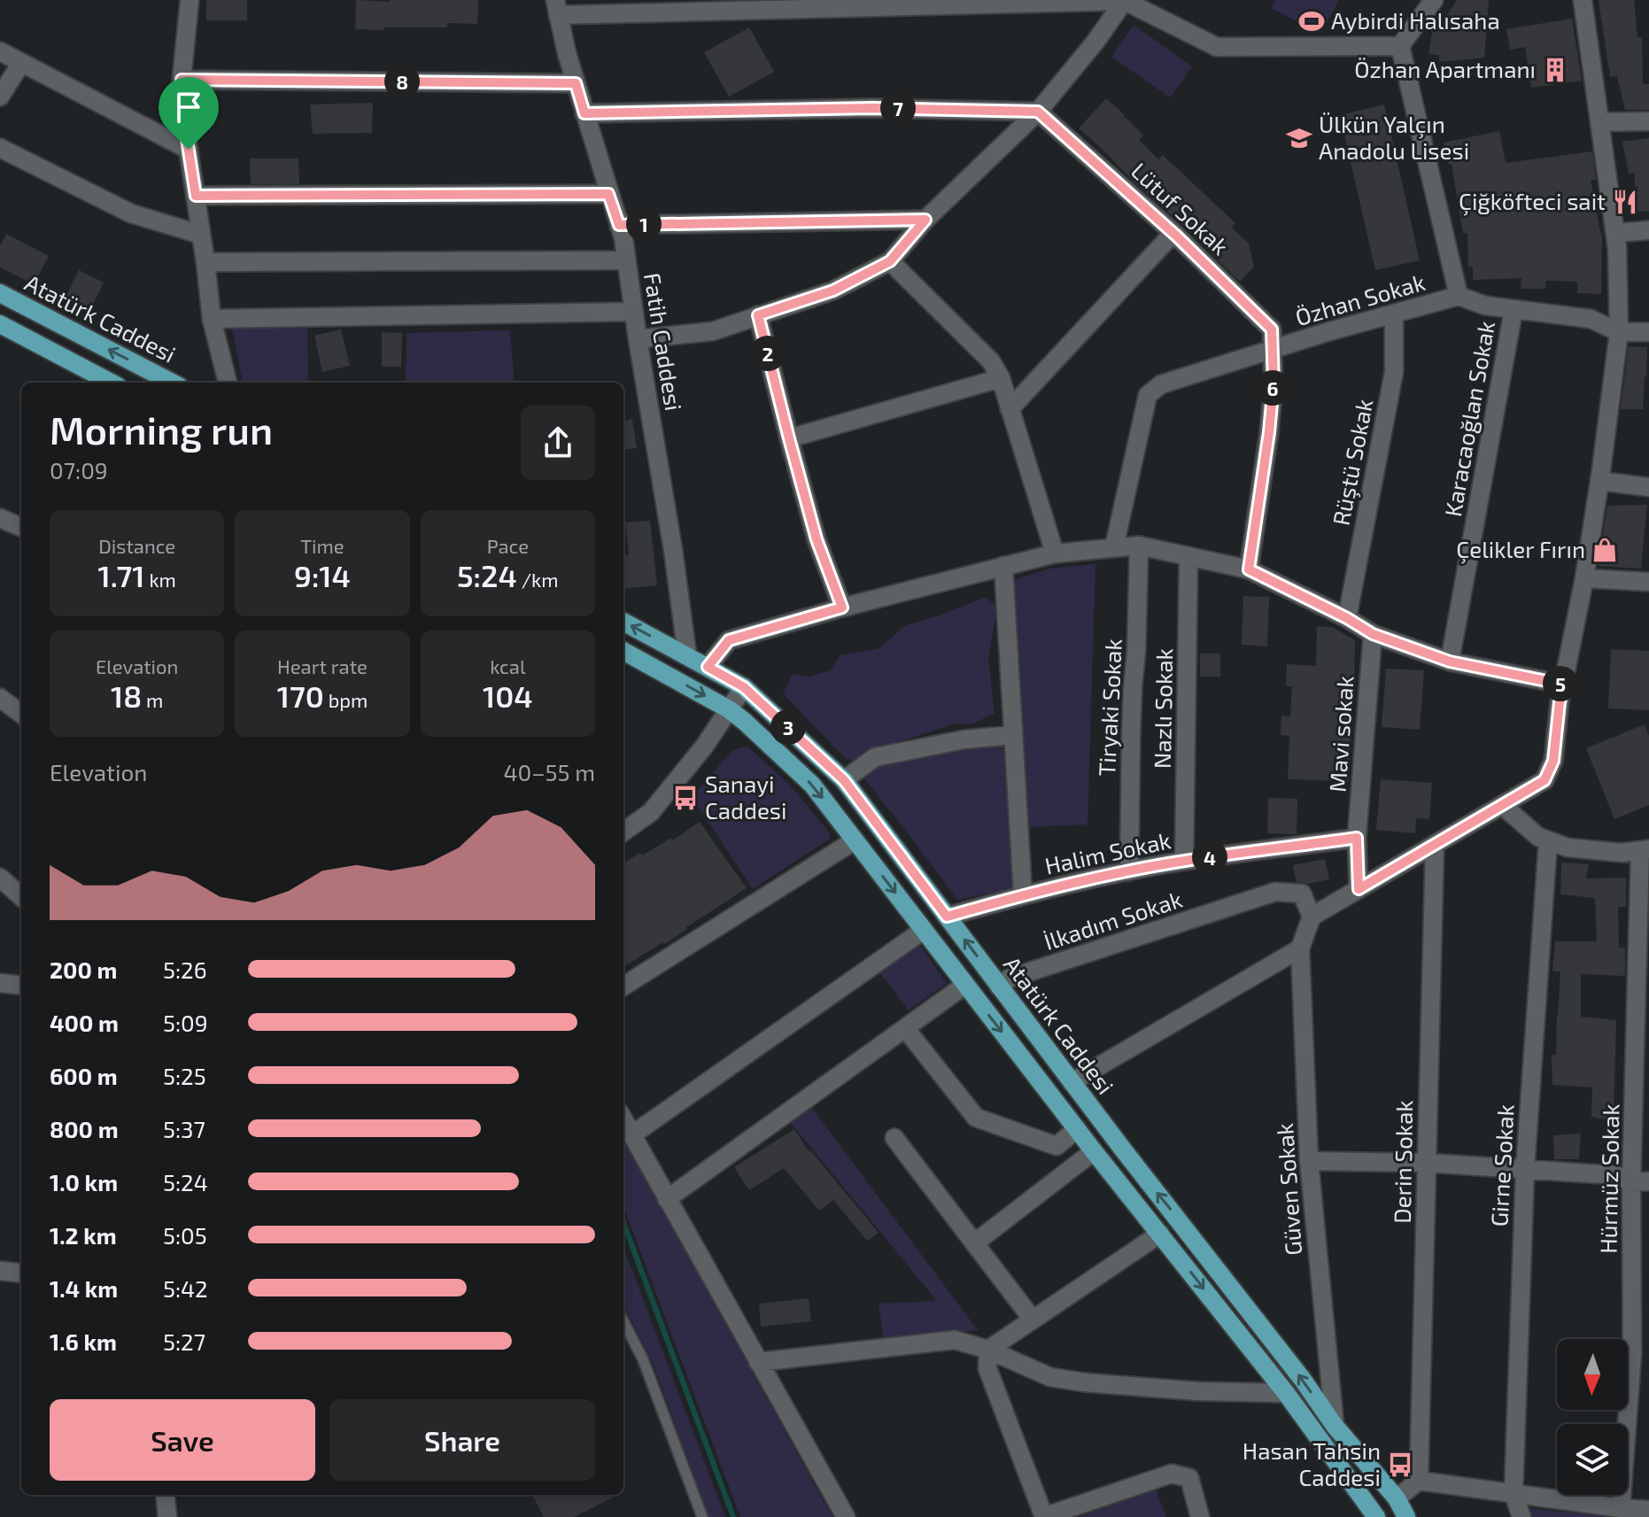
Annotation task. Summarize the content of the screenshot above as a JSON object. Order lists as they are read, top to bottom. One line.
{"streets":{"main road":["Atatürk Caddesi"],"street":["Lütuf Sokak","Özhan Sokak","Fatih Caddesi","Karacaoğlan Sokak","Rüştü Sokak","Tiryaki Sokak","Nazlı Sokak","Mavi sokak","Halim Sokak","İlkadım Sokak","Derin Sokak","Girne Sokak","Hürmüz Sokak","Güven Sokak"]},"crossings":[["Lütuf Sokak","Özhan Sokak"],["Özhan Sokak","Karacaoğlan Sokak"],["Özhan Sokak","Rüştü Sokak"],["Atatürk Caddesi","Fatih Caddesi"],["Atatürk Caddesi","Halim Sokak"],["Atatürk Caddesi","İlkadım Sokak"],["Atatürk Caddesi","Güven Sokak"],["Tiryaki Sokak","Halim Sokak"],["Nazlı Sokak","Halim Sokak"],["Mavi sokak","Halim Sokak"]],"places":{"sports":["Aybirdi Halısaha"],"building":["Özhan Apartmanı"],"school or university":["Ülkün Yalçın Anadolu Lisesi"],"restaurant":["Çiğköfteci sait"],"shop":["Çelikler Fırın"],"bus stop":["Sanayi Caddesi","Hasan Tahsin Caddesi"]},"north":"bottom","page":{"pins":["8","7","1","2","6","5","3","4"],"heading":["Morning run","07:09"],"stats":[["Distance","1.71 km"],["Time","9:14"],["Pace","5:24 /km"],["Elevation","18 m"],["Heart rate","170 bpm"],["kcal","104"]],"chart":["Elevation","40–55 m"],"list":[{"name":"200 m","note":"5:26"},{"name":"400 m","note":"5:09"},{"name":"600 m","note":"5:25"},{"name":"800 m","note":"5:37"},{"name":"1.0 km","note":"5:24"},{"name":"1.2 km","note":"5:05"},{"name":"1.4 km","note":"5:42"},{"name":"1.6 km","note":"5:27"}],"buttons":["Save","Share"]}}
